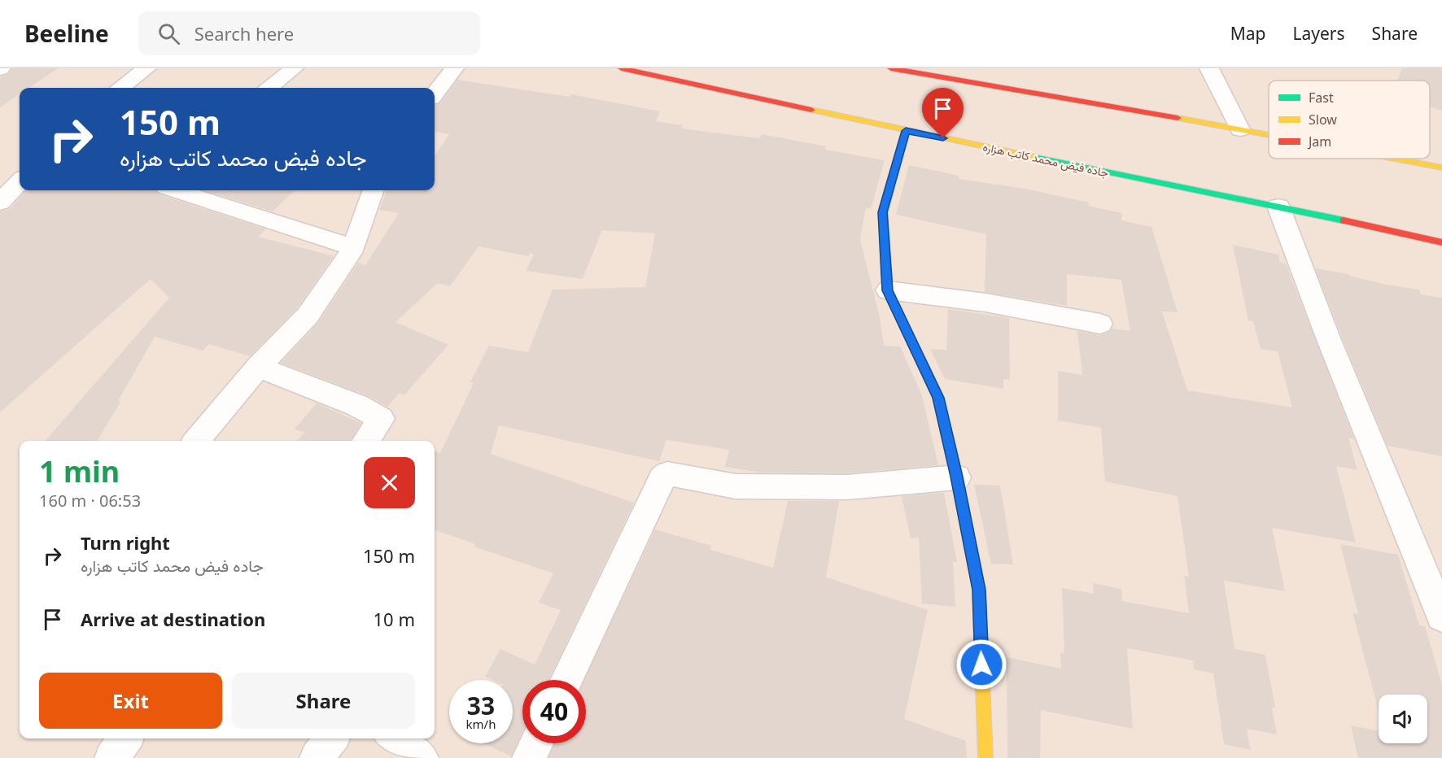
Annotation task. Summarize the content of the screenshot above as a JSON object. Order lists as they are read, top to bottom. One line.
{"streets":{"main road":["جاده فیض محمد کاتب هزاره"]},"legend":["Fast","Slow","Jam"],"page":{"header":"Beeline","search":"Search here","nav":["Map","Layers","Share"],"turn":["150 m","جاده فیض محمد کاتب هزاره"],"heading":["1 min","160 m · 06:53"],"list":[{"name":"Turn right","note":"جاده فیض محمد کاتب هزاره","value":"150 m"},{"name":"Arrive at destination","value":"10 m"}],"buttons":["Exit","Share"],"speed":"33 km/h","limit":"40"}}
